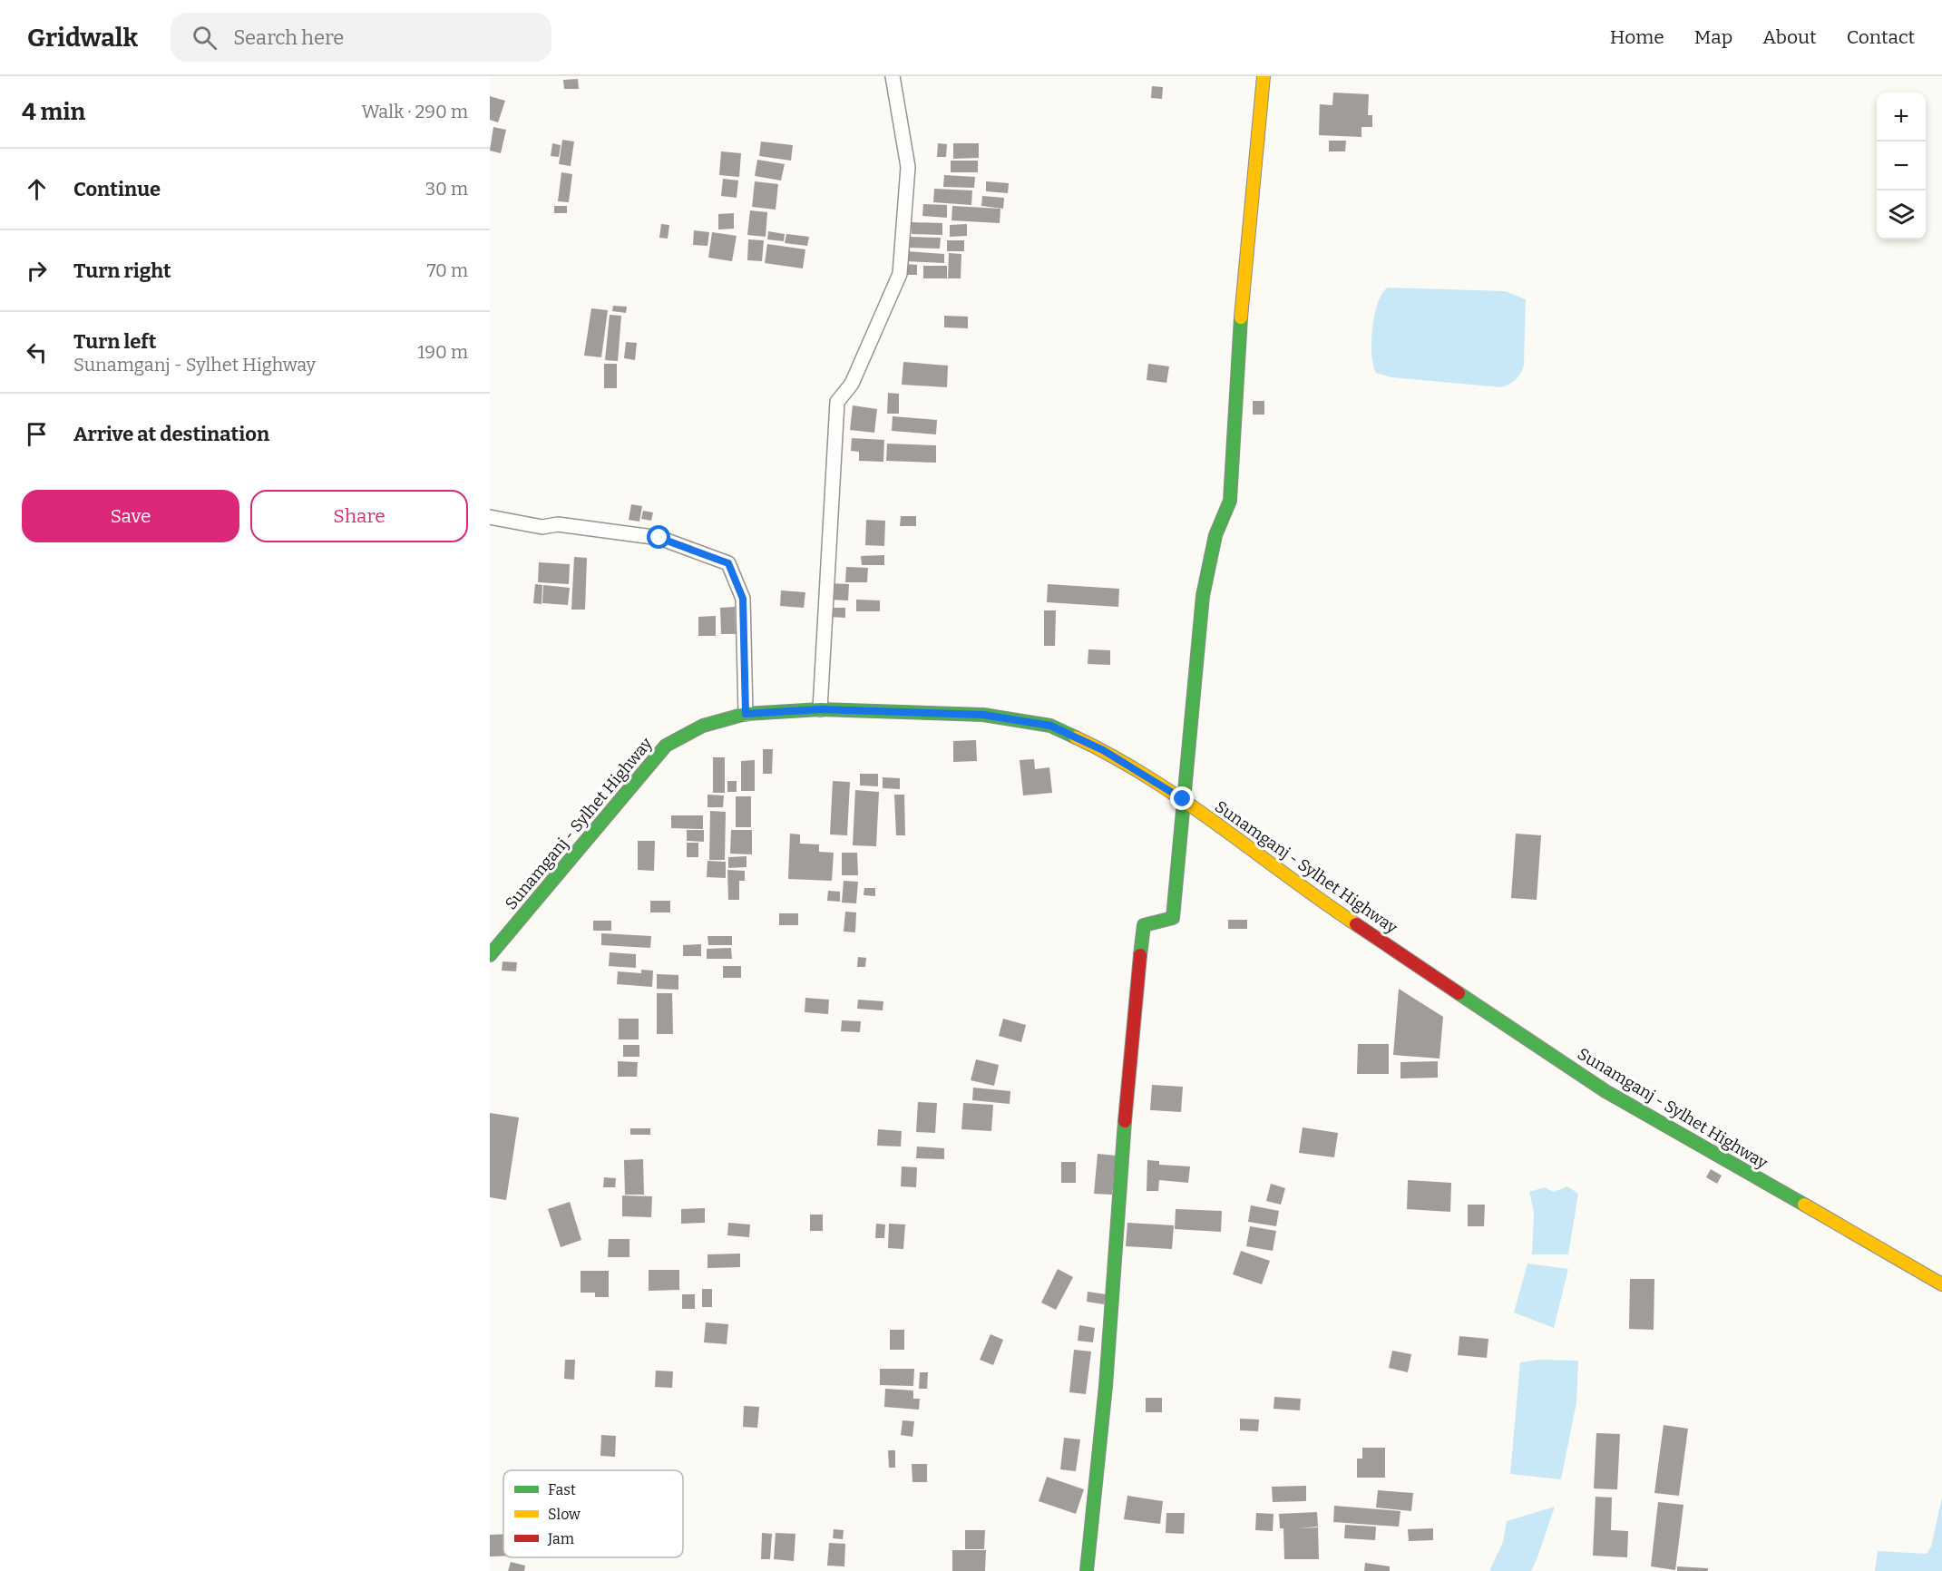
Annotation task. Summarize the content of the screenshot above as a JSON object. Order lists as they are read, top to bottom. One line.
{"streets":{"main road":["Sunamganj - Sylhet Highway"]},"legend":["Fast","Slow","Jam"],"page":{"header":"Gridwalk","search":"Search here","nav":["Home","Map","About","Contact"],"heading":["4 min","Walk · 290 m"],"map_buttons":["+","−"],"list":[["Continue","30 m"],["Turn right","70 m"],["Turn left","Sunamganj - Sylhet Highway","190 m"],"Arrive at destination"],"buttons":["Save","Share"]}}
